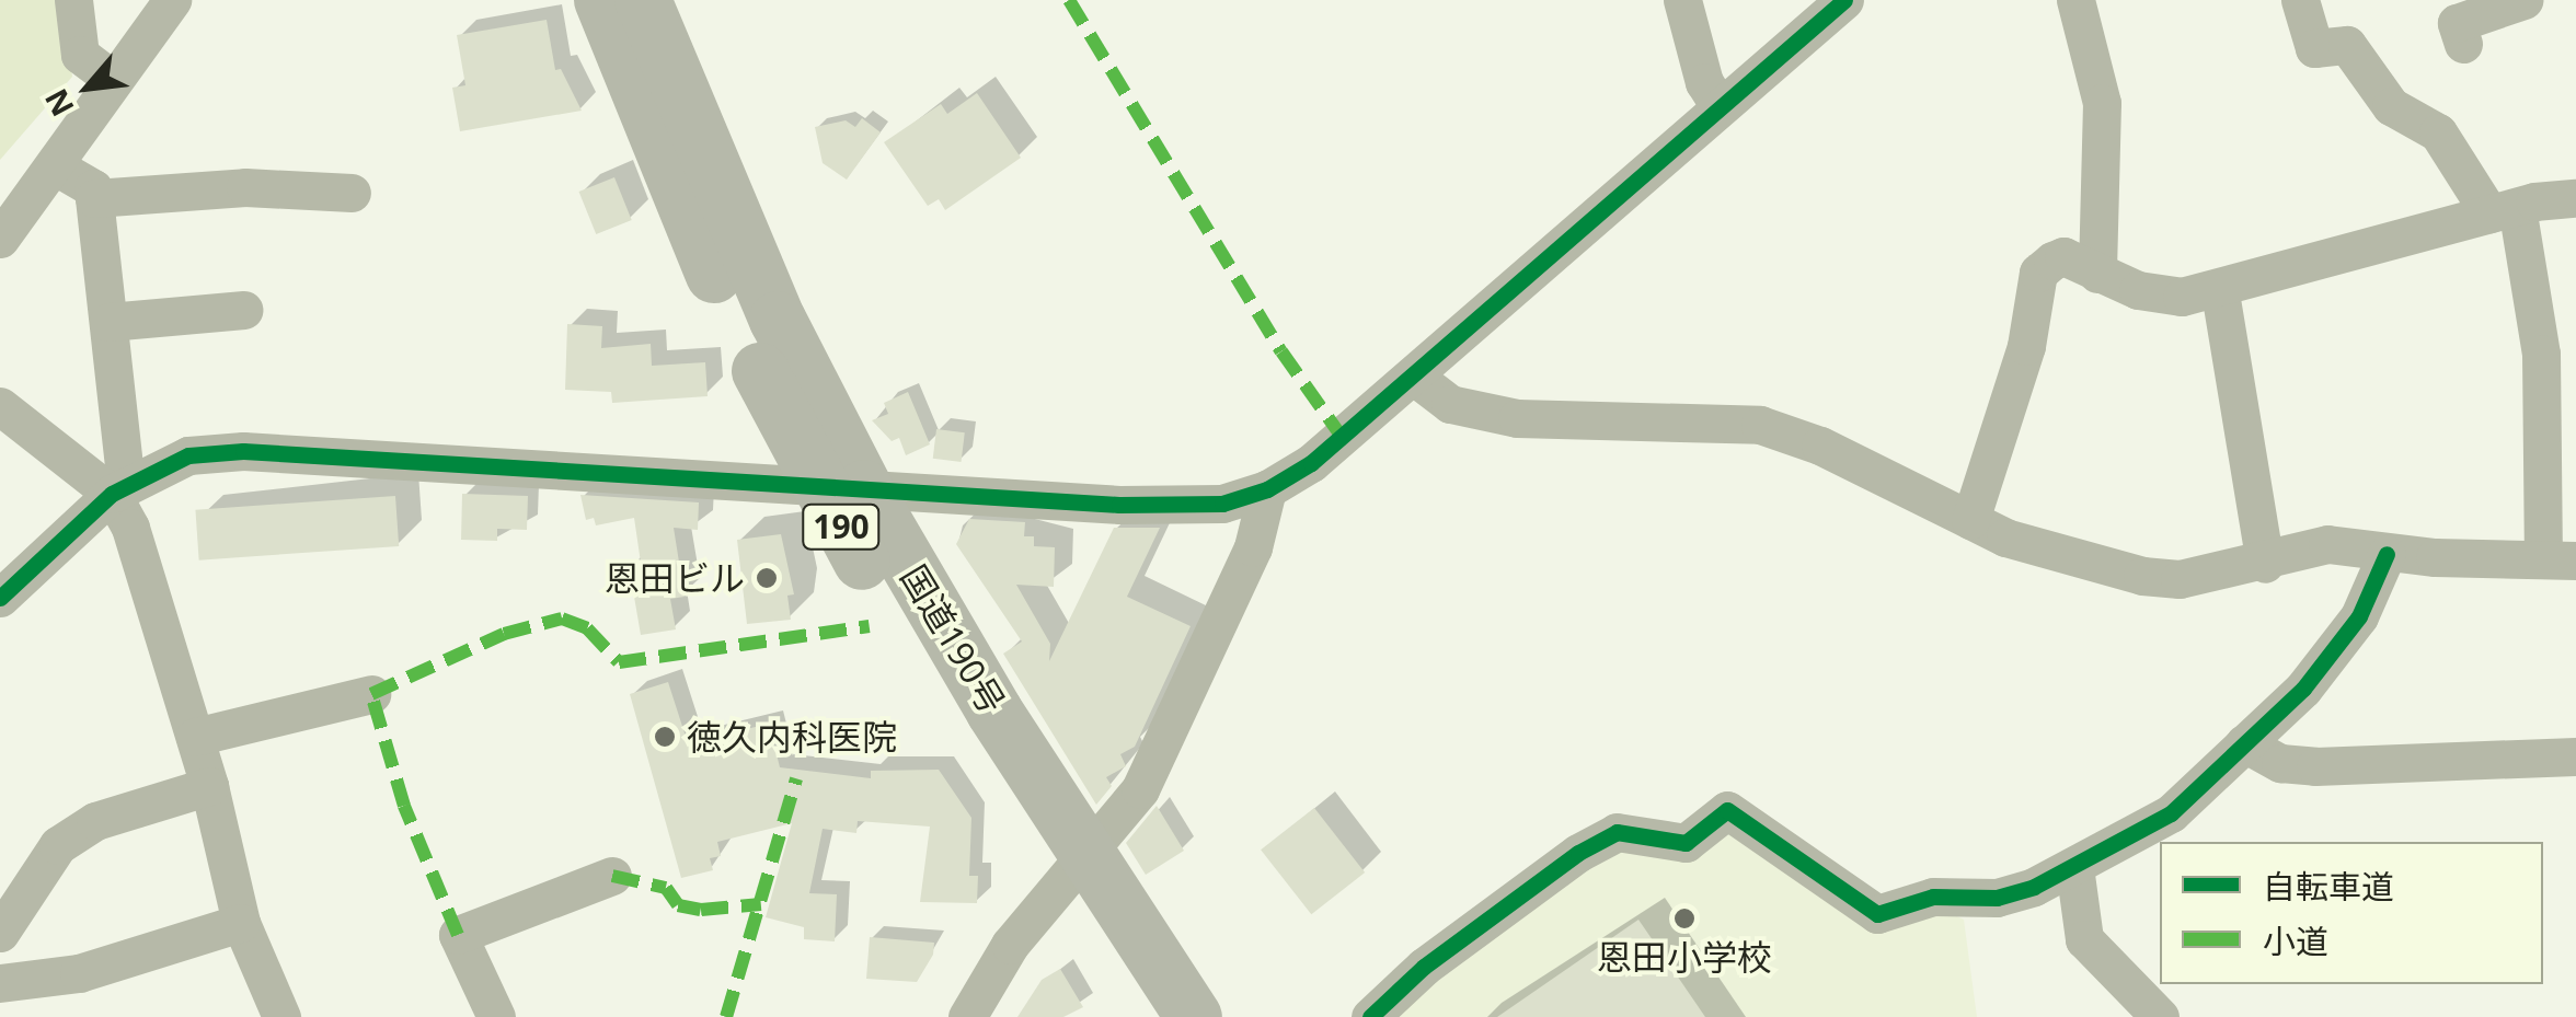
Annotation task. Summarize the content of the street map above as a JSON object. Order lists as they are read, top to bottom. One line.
{"streets":{"highway":["190","国道190号"]},"places":["恩田ビル","徳久内科医院","恩田小学校"],"legend":["自転車道","小道"],"north":"bottom left"}
